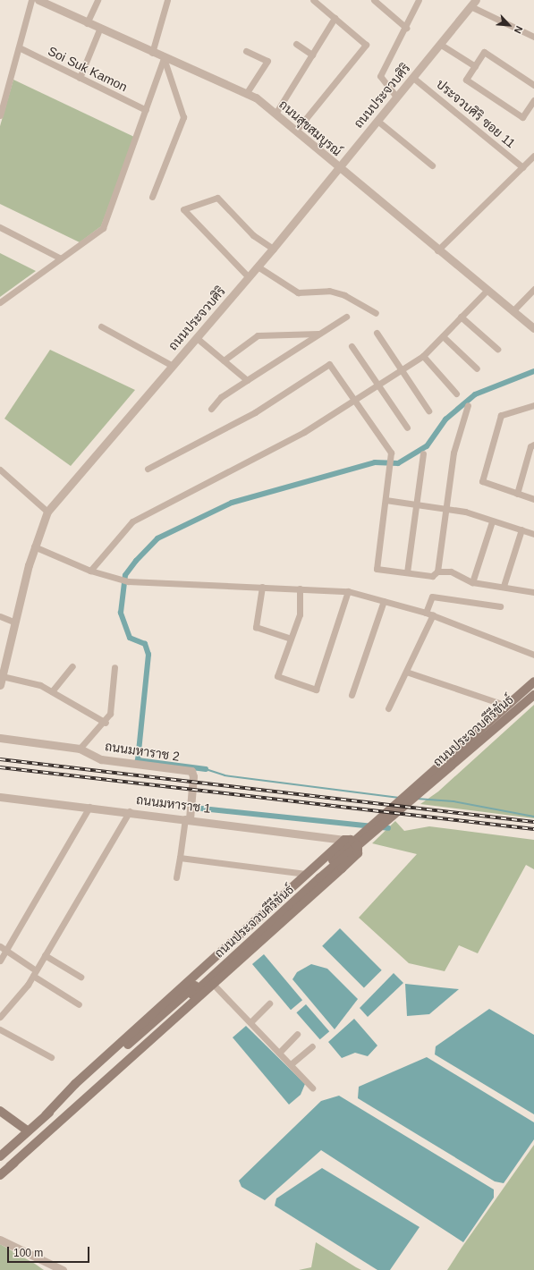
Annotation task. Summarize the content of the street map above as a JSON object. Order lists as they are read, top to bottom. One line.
{"streets":{"main road":["ถนนประจวบคีรีขันธ์"],"street":["Soi Suk Kamon","ถนนประจวบศิริ","ประจวบศิริ ซอย 11","ถนนสุขสมบูรณ์","ถนนมหาราช 2","ถนนมหาราช 1"]},"crossings":[["ถนนประจวบศิริ","ประจวบศิริ ซอย 11"],["ถนนประจวบศิริ","ถนนสุขสมบูรณ์"],["ถนนมหาราช 2","ถนนมหาราช 1"]],"scale_bar":"100 m","north":"bottom right"}
